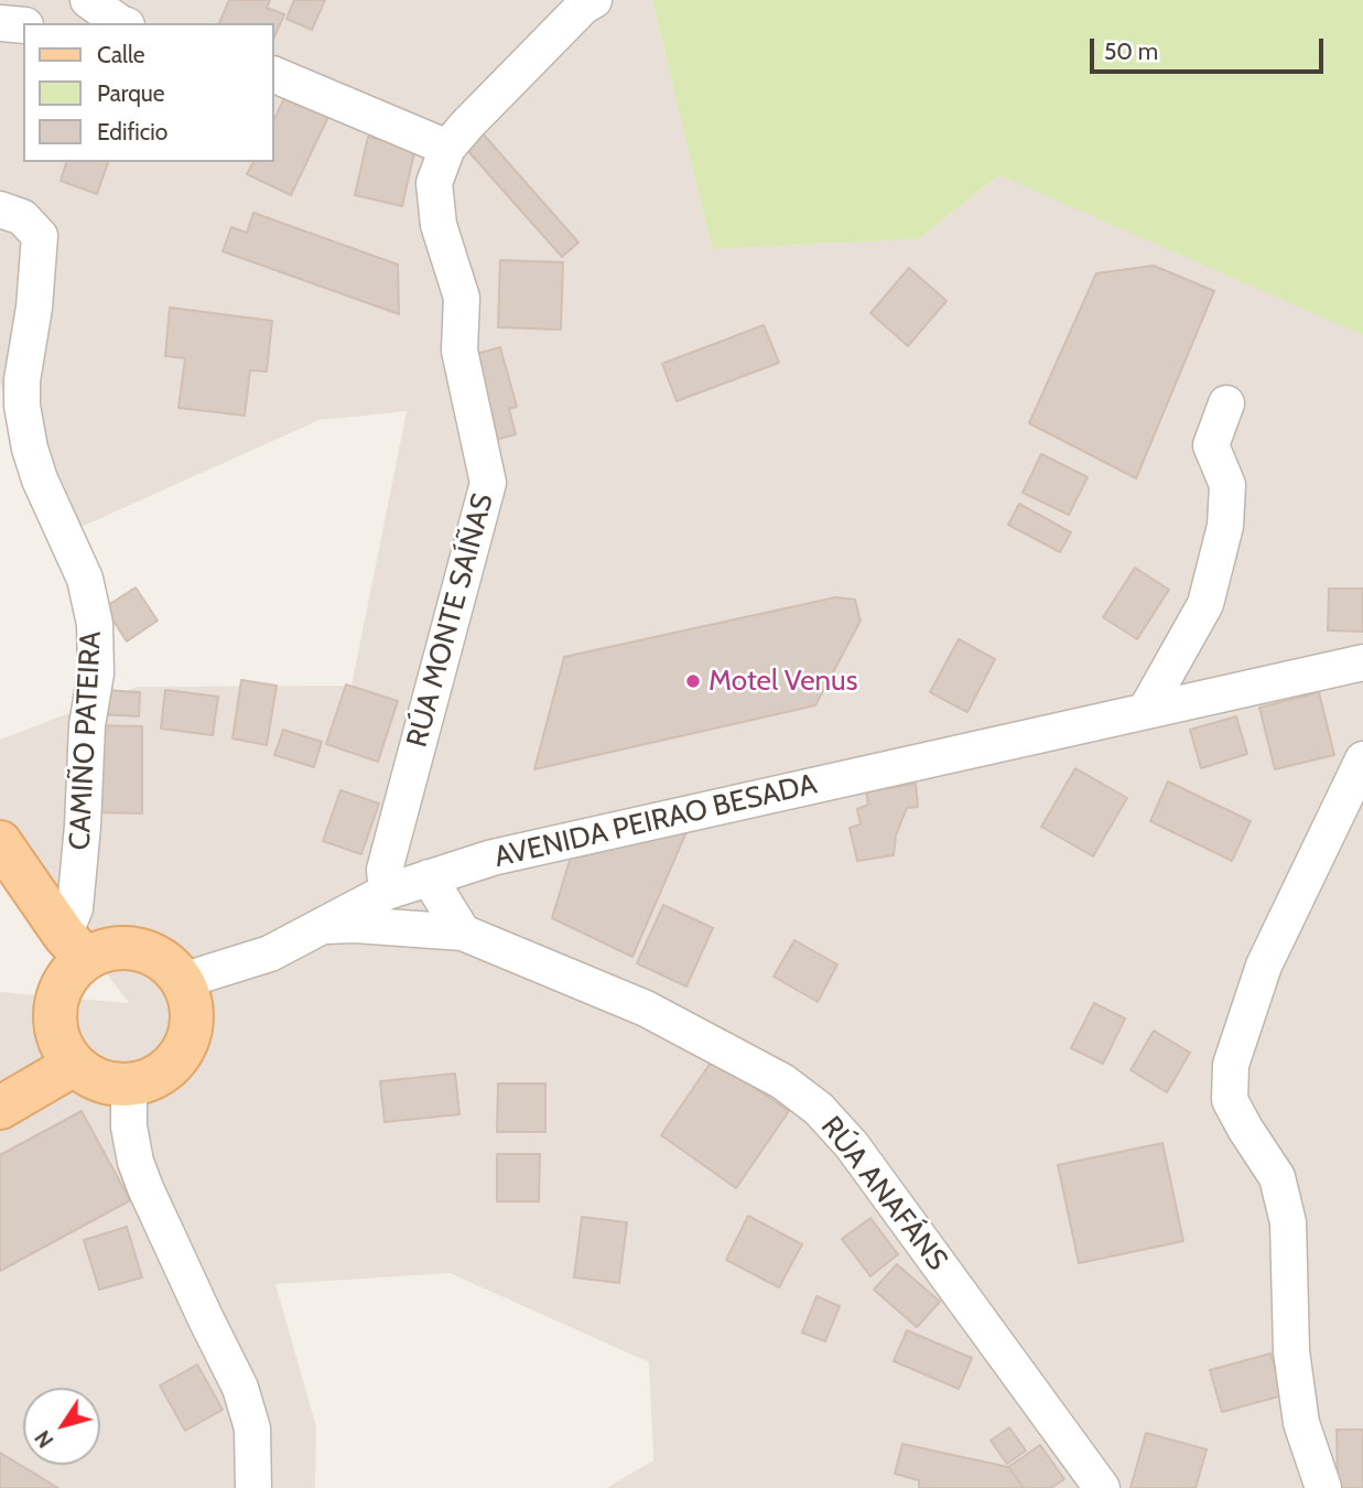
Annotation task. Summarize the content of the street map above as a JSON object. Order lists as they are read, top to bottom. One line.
{"streets":{"street":["RÚA MONTE SAÍÑAS","CAMIÑO PATEIRA","AVENIDA PEIRAO BESADA","RÚA ANAFÁNS"]},"crossings":[["RÚA MONTE SAÍÑAS","AVENIDA PEIRAO BESADA"],["CAMIÑO PATEIRA","AVENIDA PEIRAO BESADA"],["AVENIDA PEIRAO BESADA","RÚA ANAFÁNS"]],"places":["Motel Venus"],"legend":["Calle","Parque","Edificio"],"scale_bar":"50 m","north":"bottom left"}
